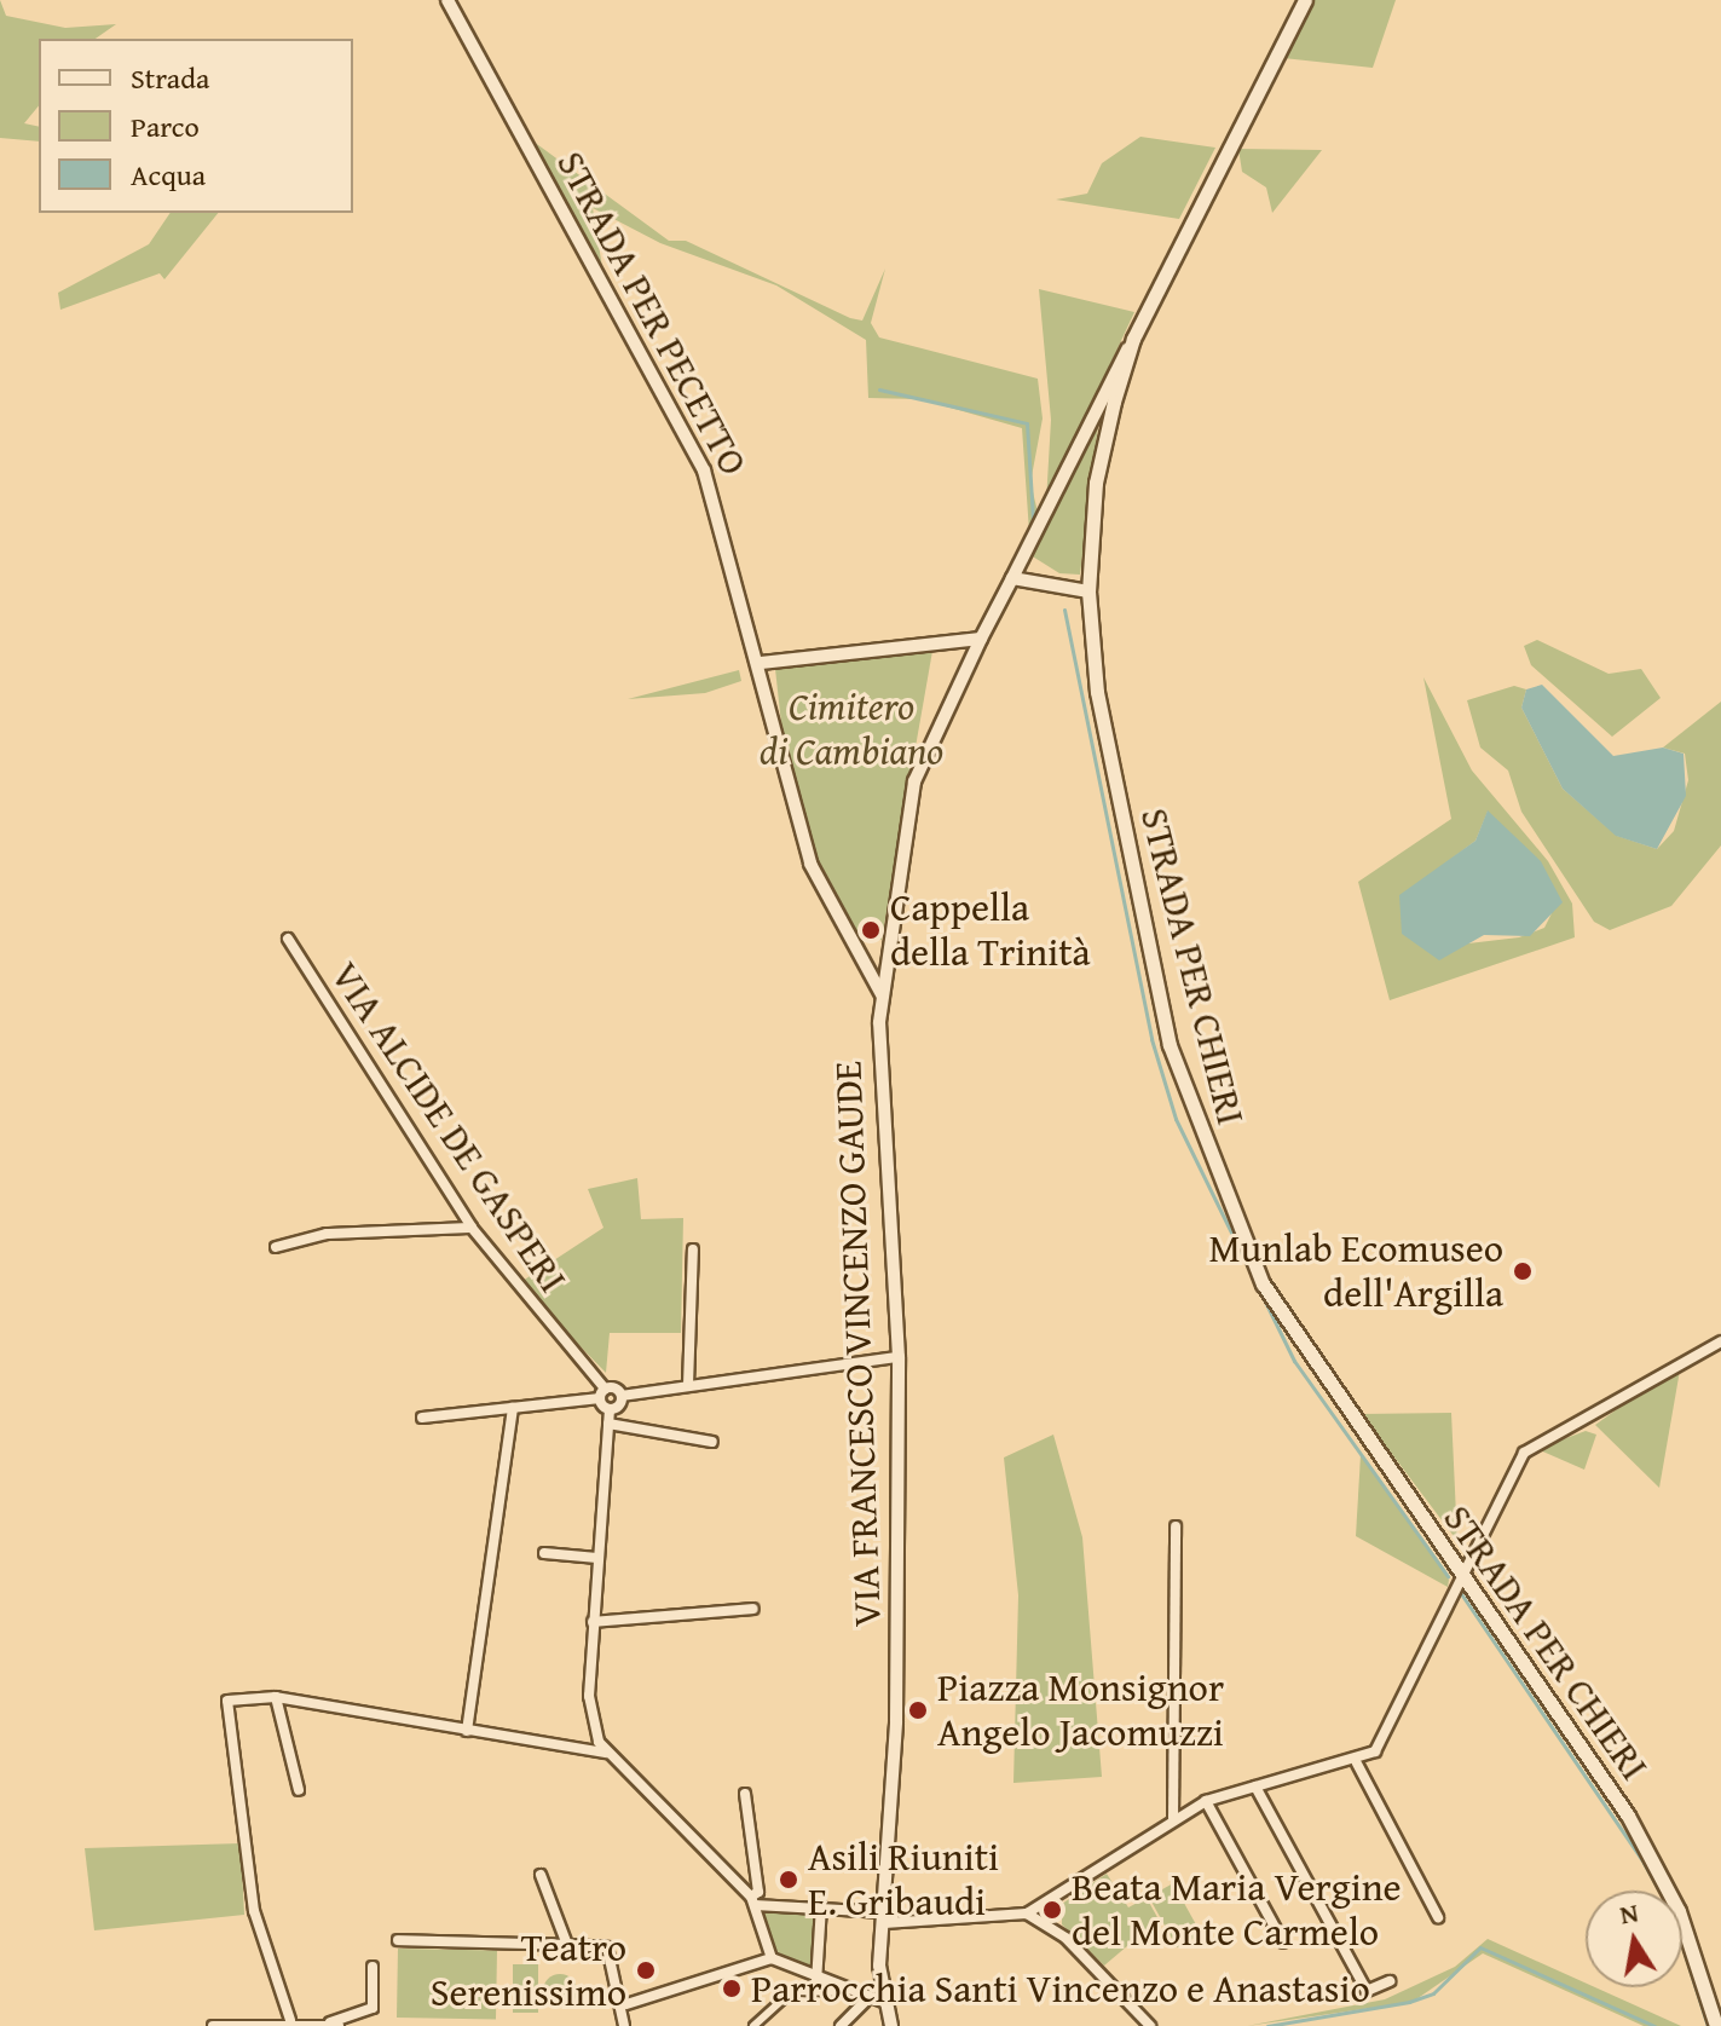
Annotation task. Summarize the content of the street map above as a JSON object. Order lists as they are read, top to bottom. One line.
{"streets":{"main road":["STRADA PER CHIERI"],"street":["STRADA PER PECETTO","VIA ALCIDE DE GASPERI","VIA FRANCESCO VINCENZO GAUDE"]},"crossings":[["STRADA PER PECETTO","VIA FRANCESCO VINCENZO GAUDE"]],"parks":["Cimitero di Cambiano"],"places":["Cappella della Trinità","Munlab Ecomuseo dell'Argilla","Piazza Monsignor Angelo Jacomuzzi","Asili Riuniti E. Gribaudi","Beata Maria Vergine del Monte Carmelo","Teatro Serenissimo","Parrocchia Santi Vincenzo e Anastasio"],"legend":["Strada","Parco","Acqua"],"north":"top"}
